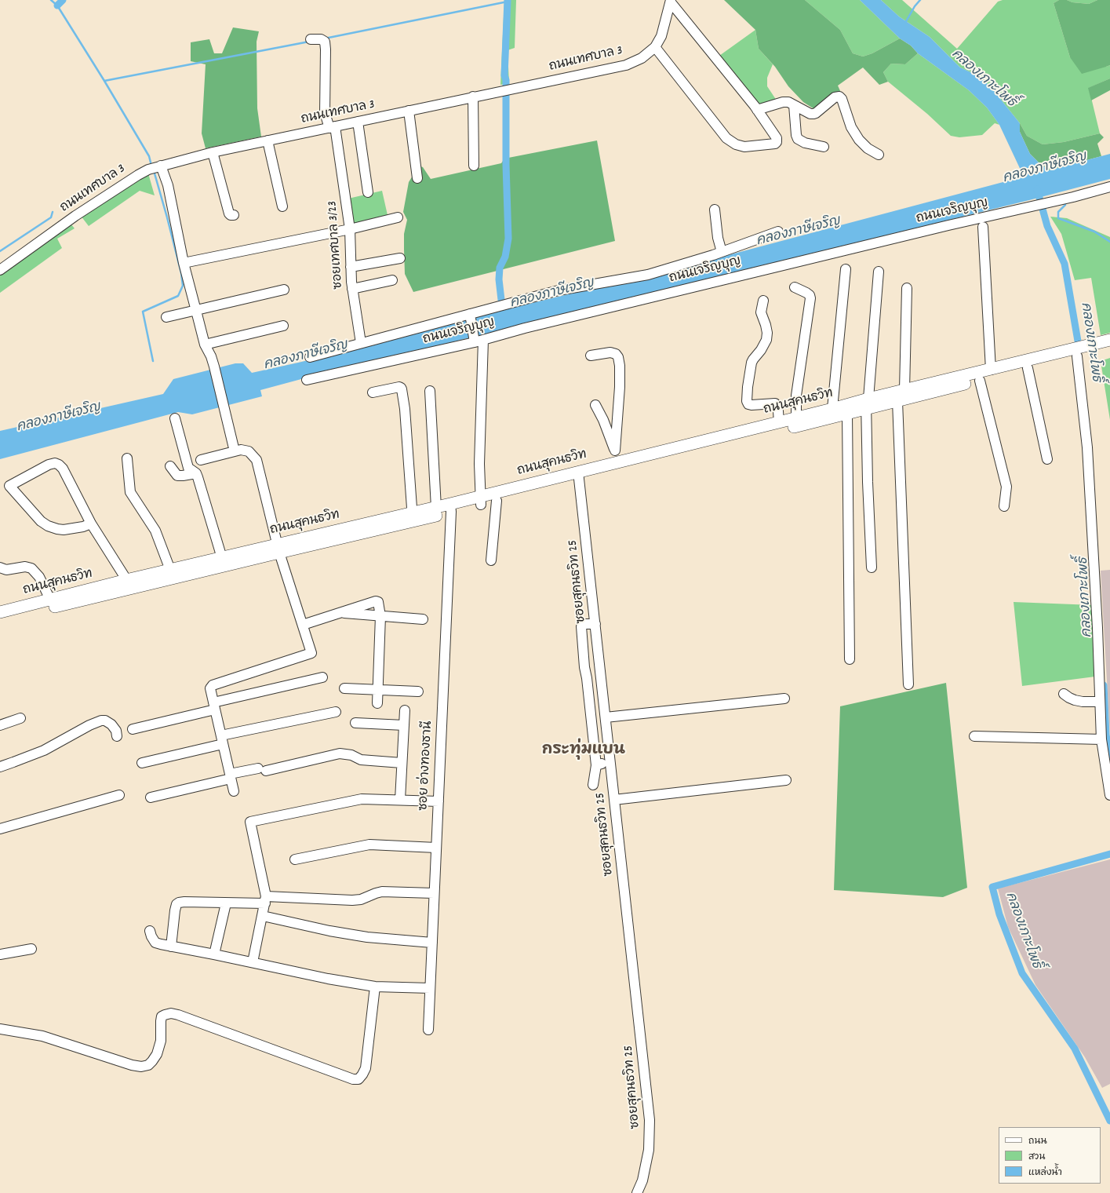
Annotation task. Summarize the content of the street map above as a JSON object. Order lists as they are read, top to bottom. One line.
{"streets":{"main road":["ถนนสุคนธวิท"],"street":["ถนนเทศบาล 3","ถนนเจริญบุญ","ซอยเทศบาล 3/23","ซอยสุคนธวิท 25","ซอย อ่างทองธานี"]},"crossings":[["ถนนเทศบาล 3","ซอยเทศบาล 3/23"],["ถนนสุคนธวิท","ซอยสุคนธวิท 25"],["ถนนสุคนธวิท","ซอย อ่างทองธานี"]],"districts":["กระทุ่มแบน"],"water":["คลองเกาะโพธิ์","คลองภาษีเจริญ"],"legend":["ถนน","สวน","แหล่งน้ำ"]}
